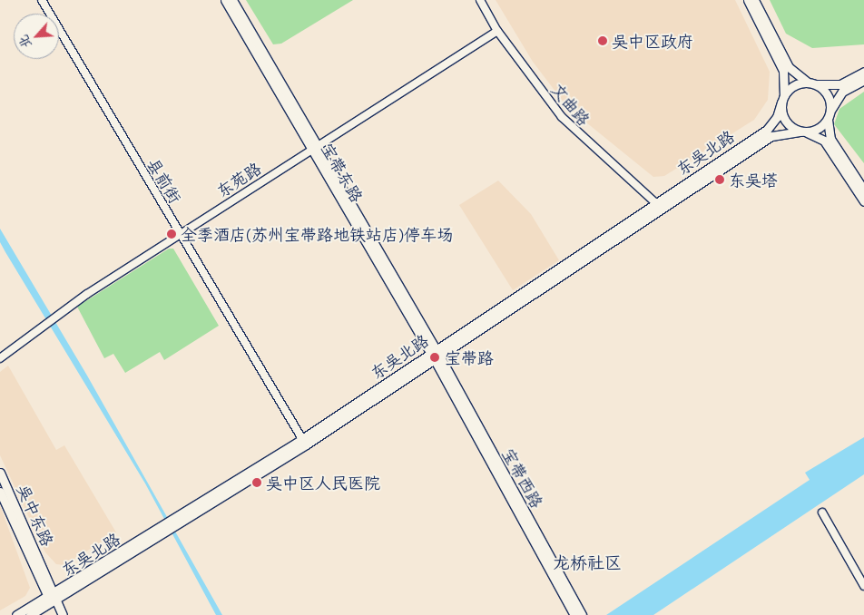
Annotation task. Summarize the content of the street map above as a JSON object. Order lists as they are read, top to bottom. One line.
{"streets":{"main road":["东吴北路","宝带东路","宝带西路","吴中东路"],"street":["文曲路","东苑路","县前街"]},"crossings":[["文曲路","东吴北路"],["文曲路","东苑路"],["东吴北路","宝带东路"],["东吴北路","县前街"],["东吴北路","宝带西路"],["东吴北路","吴中东路"],["宝带东路","东苑路"],["宝带东路","宝带西路"],["东苑路","县前街"]],"districts":["龙桥社区"],"places":["吴中区政府","东吴塔","全季酒店(苏州宝带路地铁站店)停车场","宝带路","吴中区人民医院"],"north":"bottom left"}
